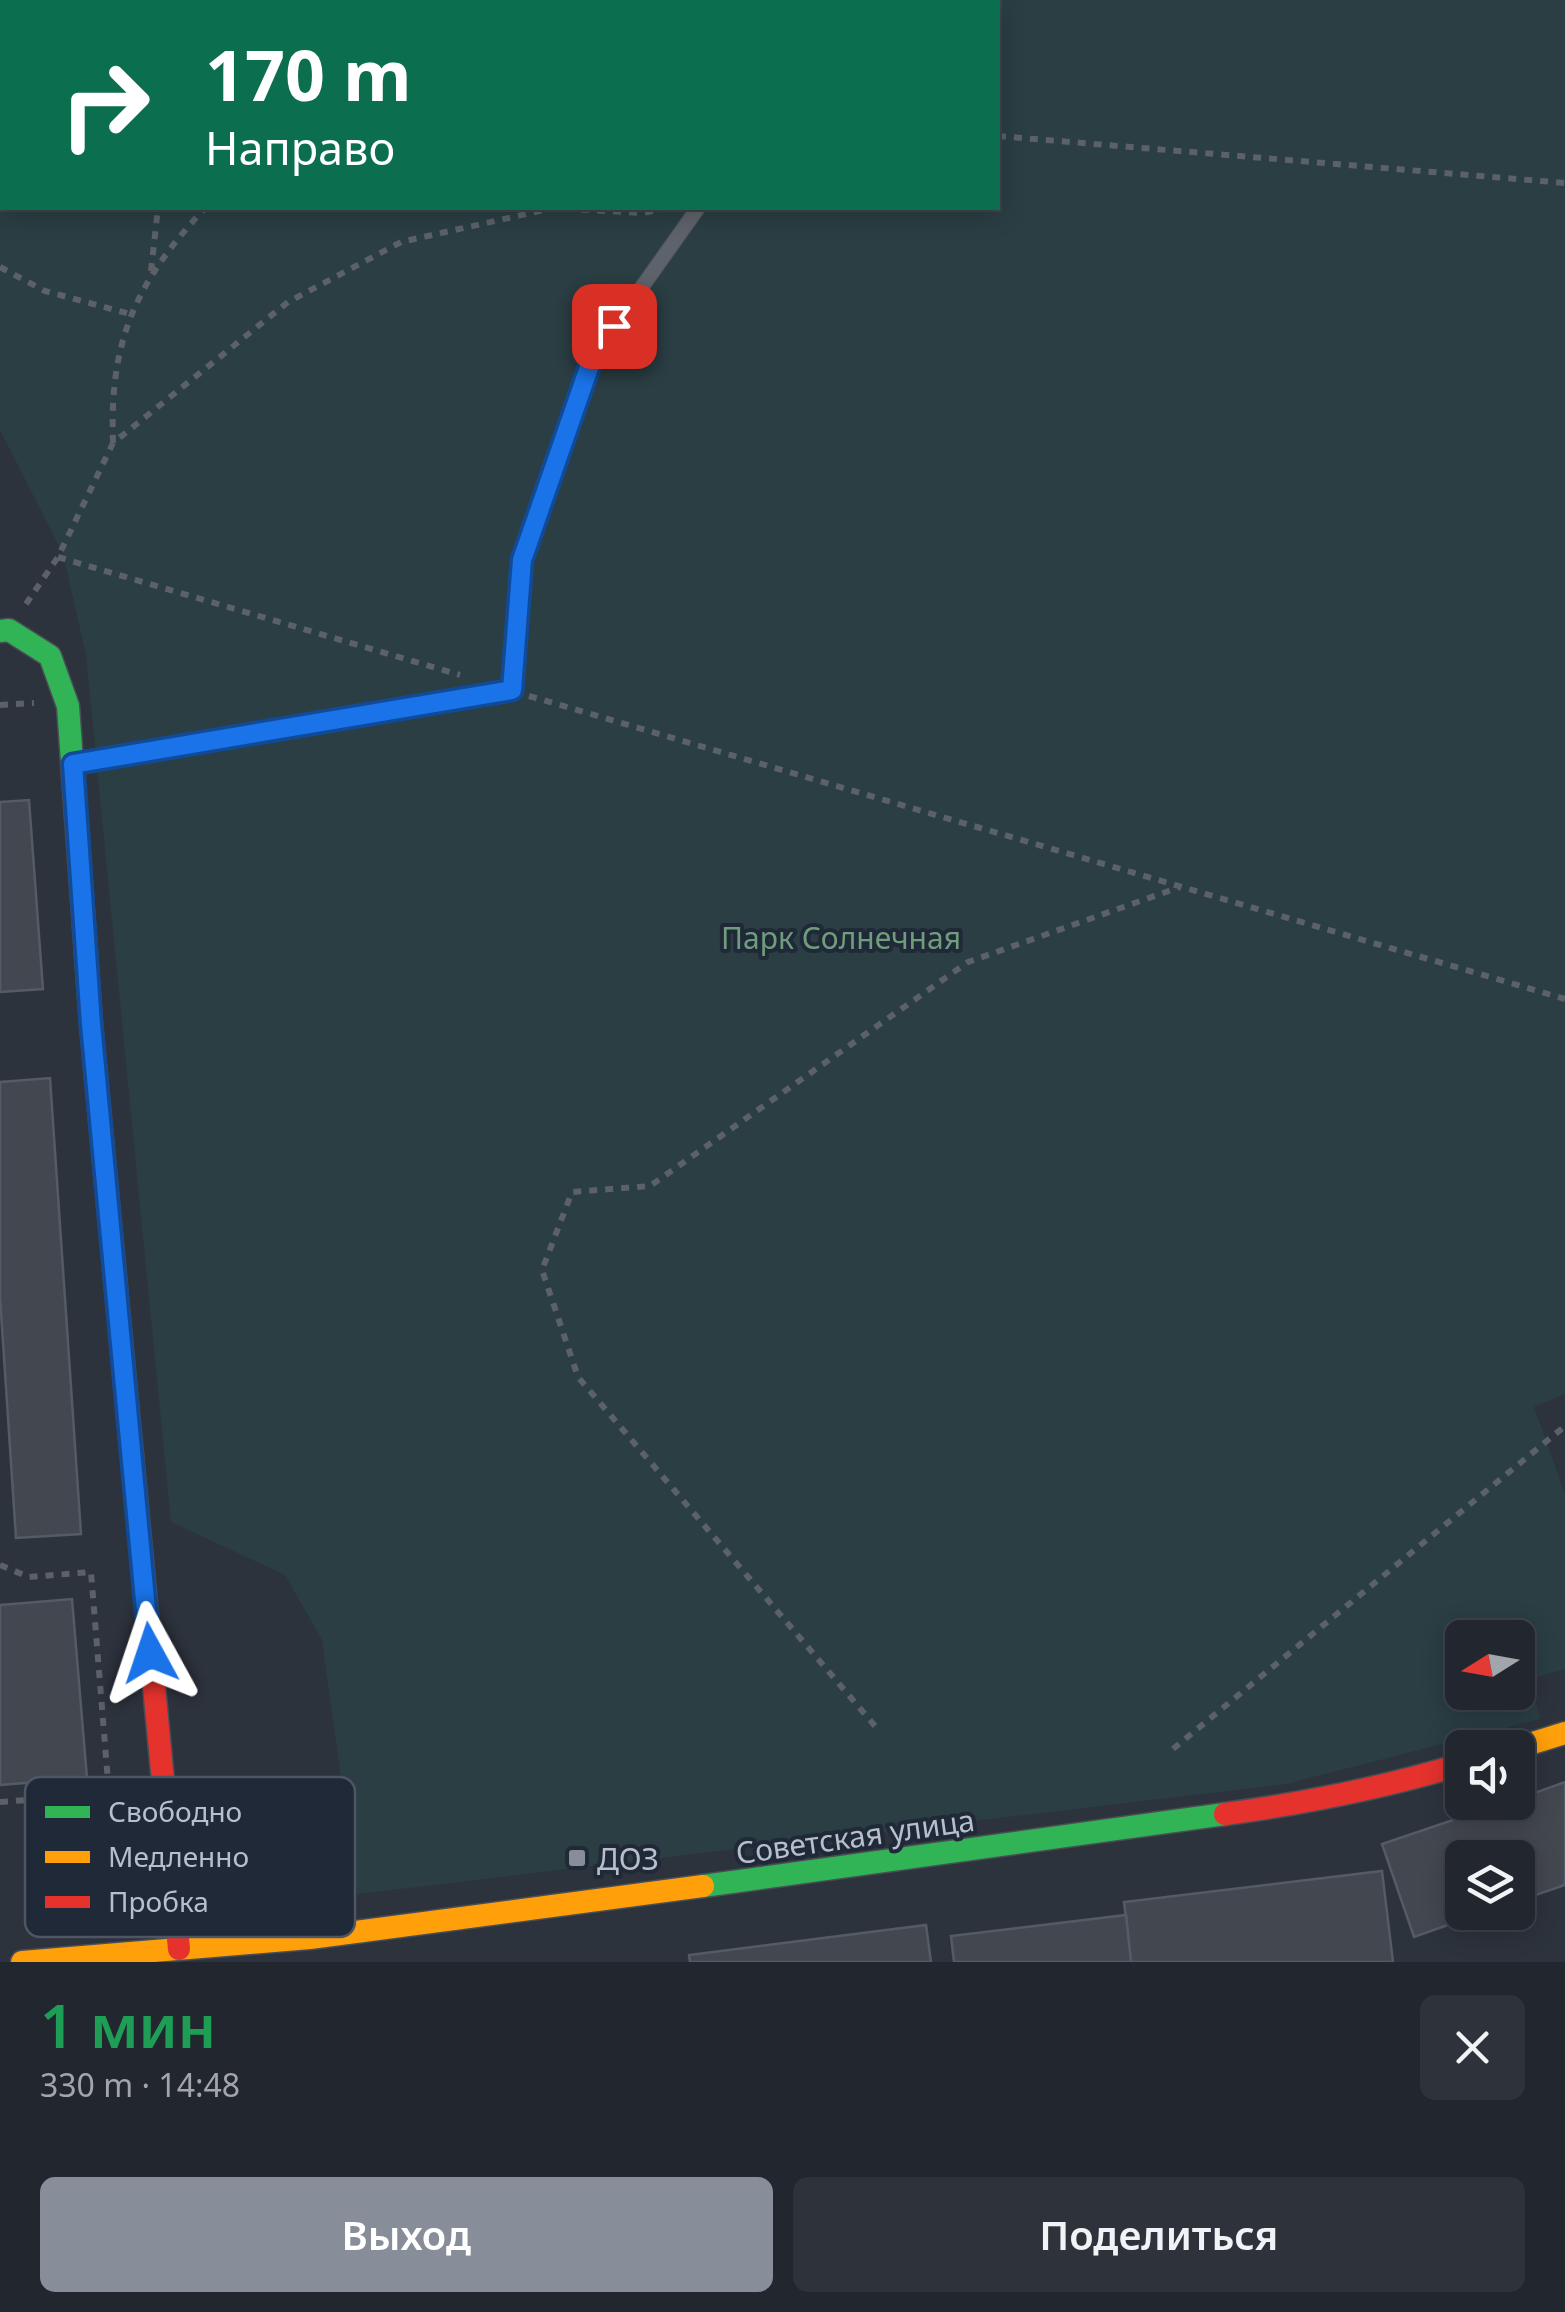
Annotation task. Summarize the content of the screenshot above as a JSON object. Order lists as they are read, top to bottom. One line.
{"streets":{"main road":["Советская улица"]},"parks":["Парк Солнечная"],"places":{"transit":["ДОЗ"]},"legend":["Свободно","Медленно","Пробка"],"north":"left","page":{"turn":["170 m","Направо"],"heading":["1 мин","330 m · 14:48"],"buttons":["Выход","Поделиться"]}}
